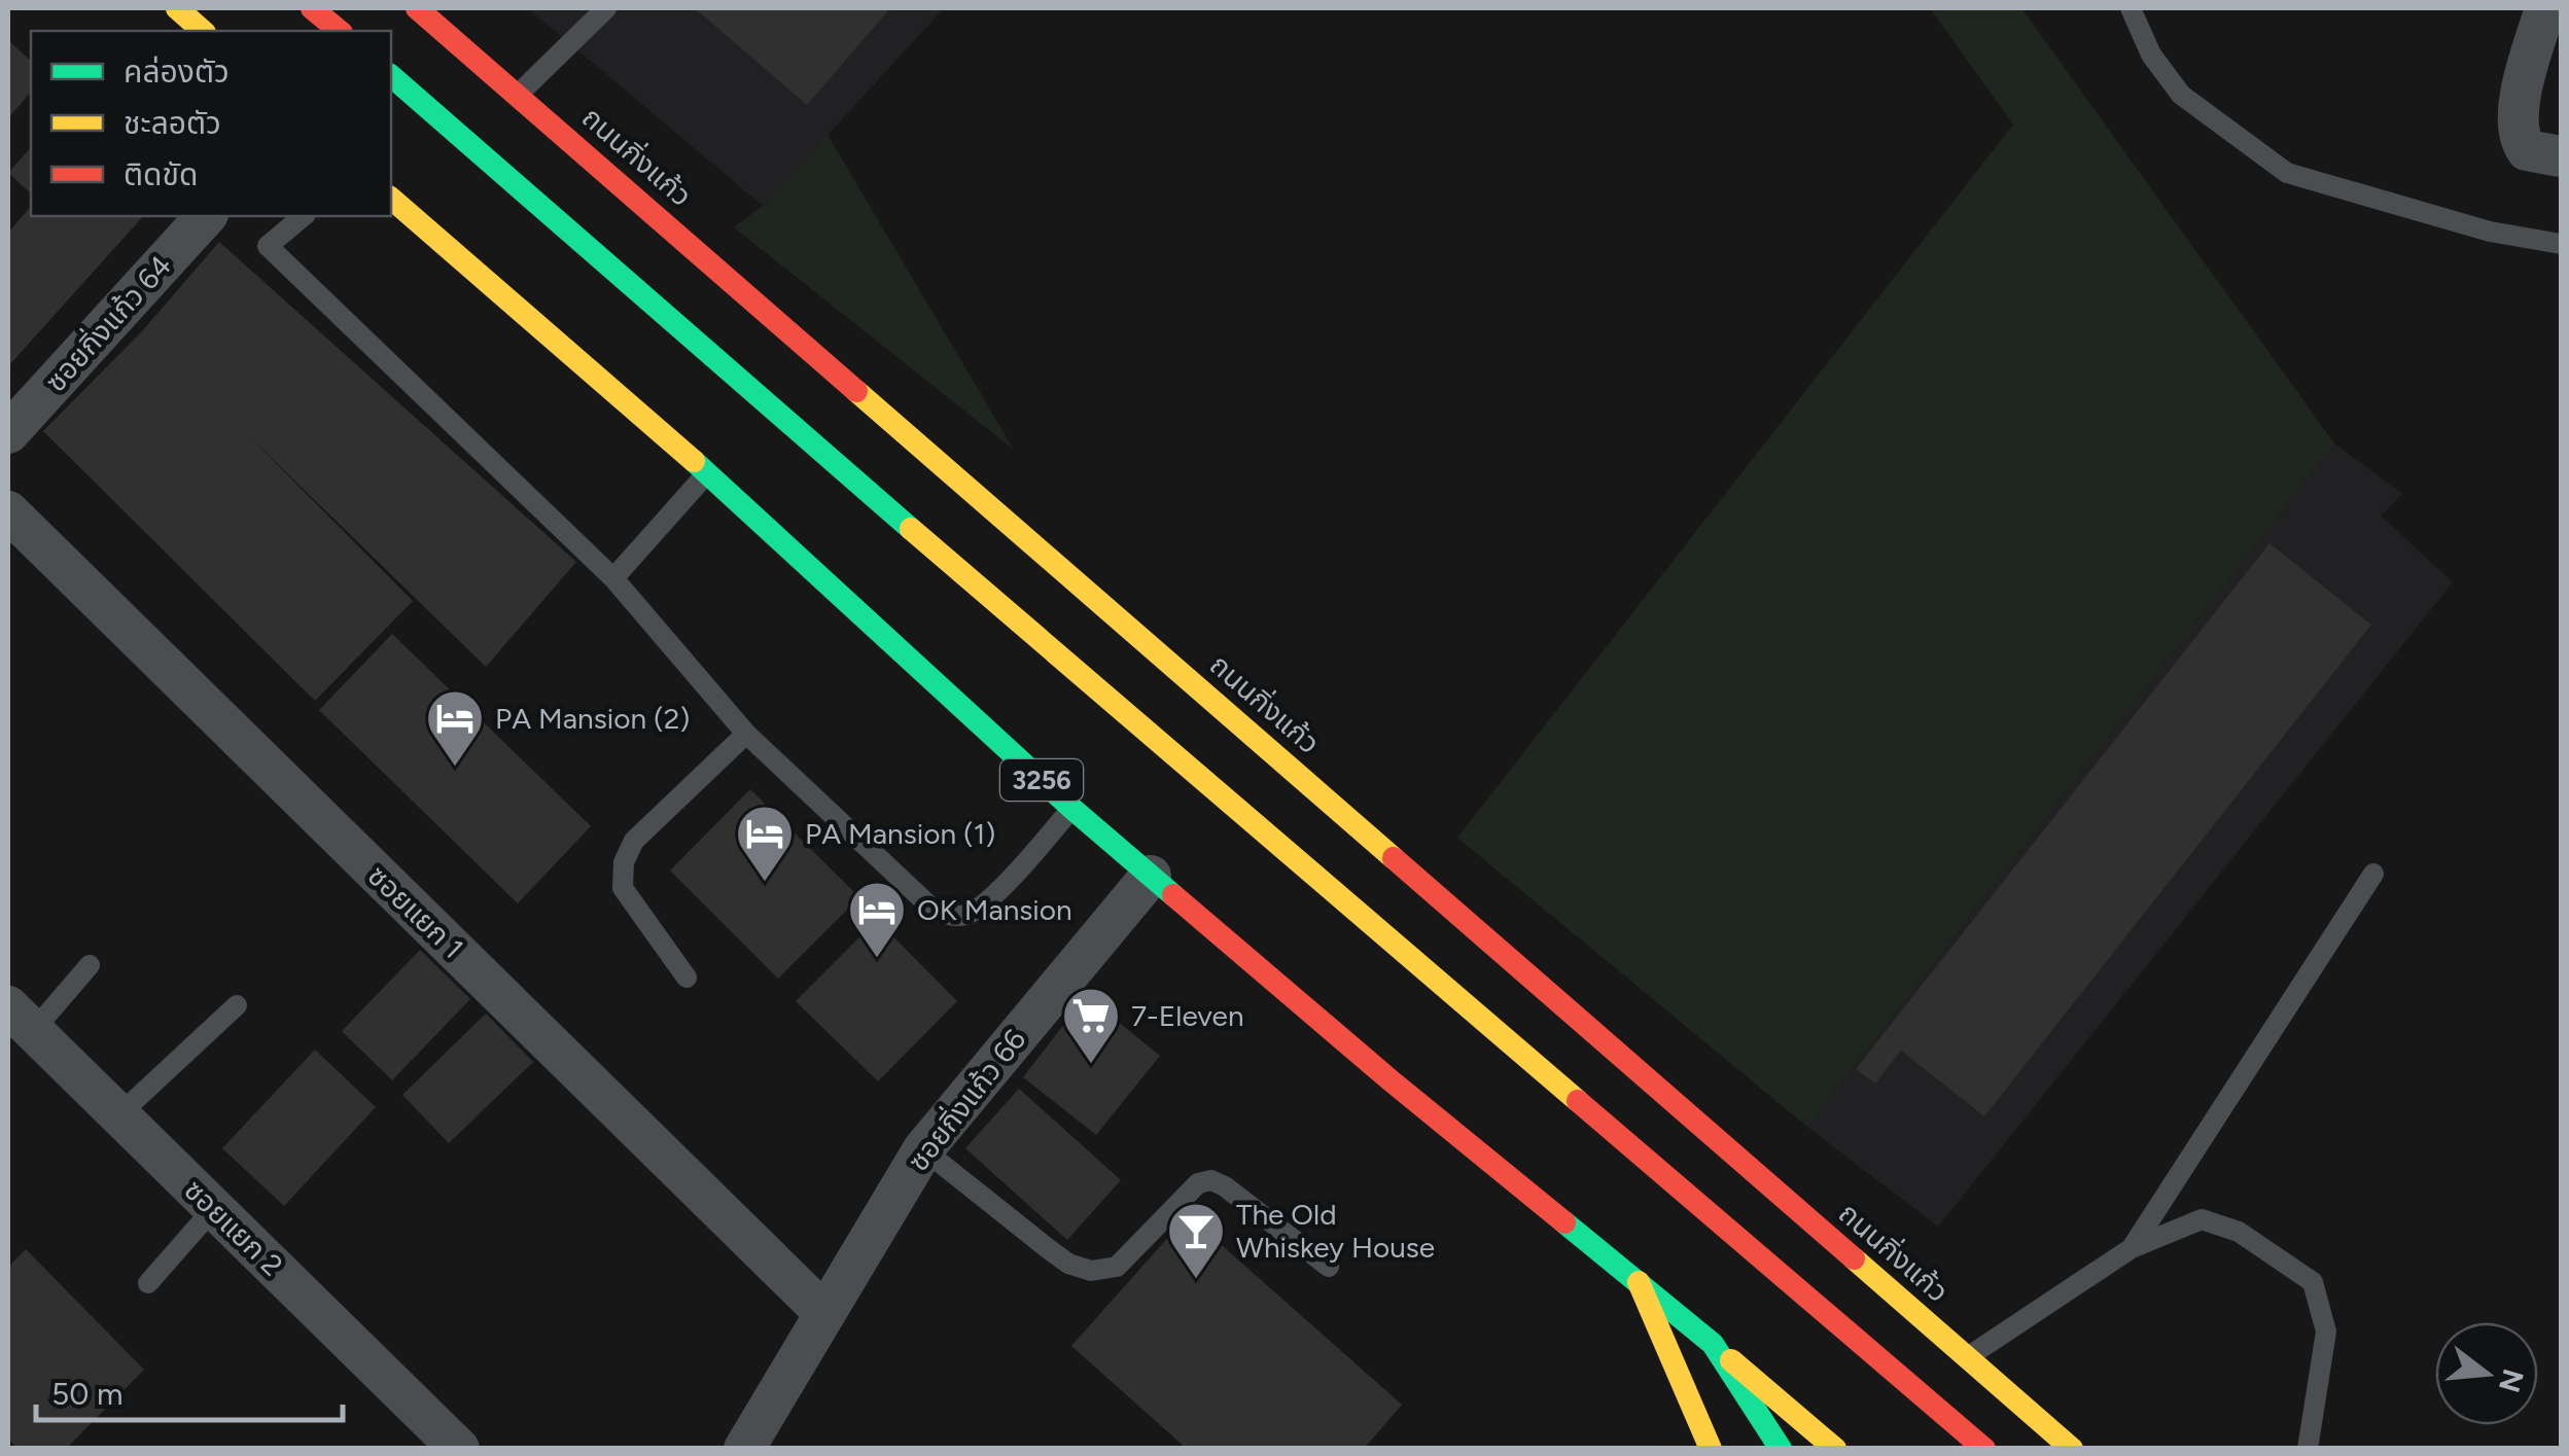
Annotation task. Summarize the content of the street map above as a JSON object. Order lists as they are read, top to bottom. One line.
{"streets":{"main road":["ถนนกิ่งแก้ว","3256"],"street":["ซอยกิ่งแก้ว 64","ซอยแยก 1","ซอยกิ่งแก้ว 66","ซอยแยก 2"]},"crossings":[["3256","ซอยกิ่งแก้ว 66"],["ซอยแยก 1","ซอยกิ่งแก้ว 66"]],"places":{"hotel":["PA Mansion (2)","PA Mansion (1)","OK Mansion"],"supermarket":["7-Eleven"],"bar":["The Old Whiskey House"]},"legend":["คล่องตัว","ชะลอตัว","ติดขัด"],"scale_bar":"50 m","north":"right"}
